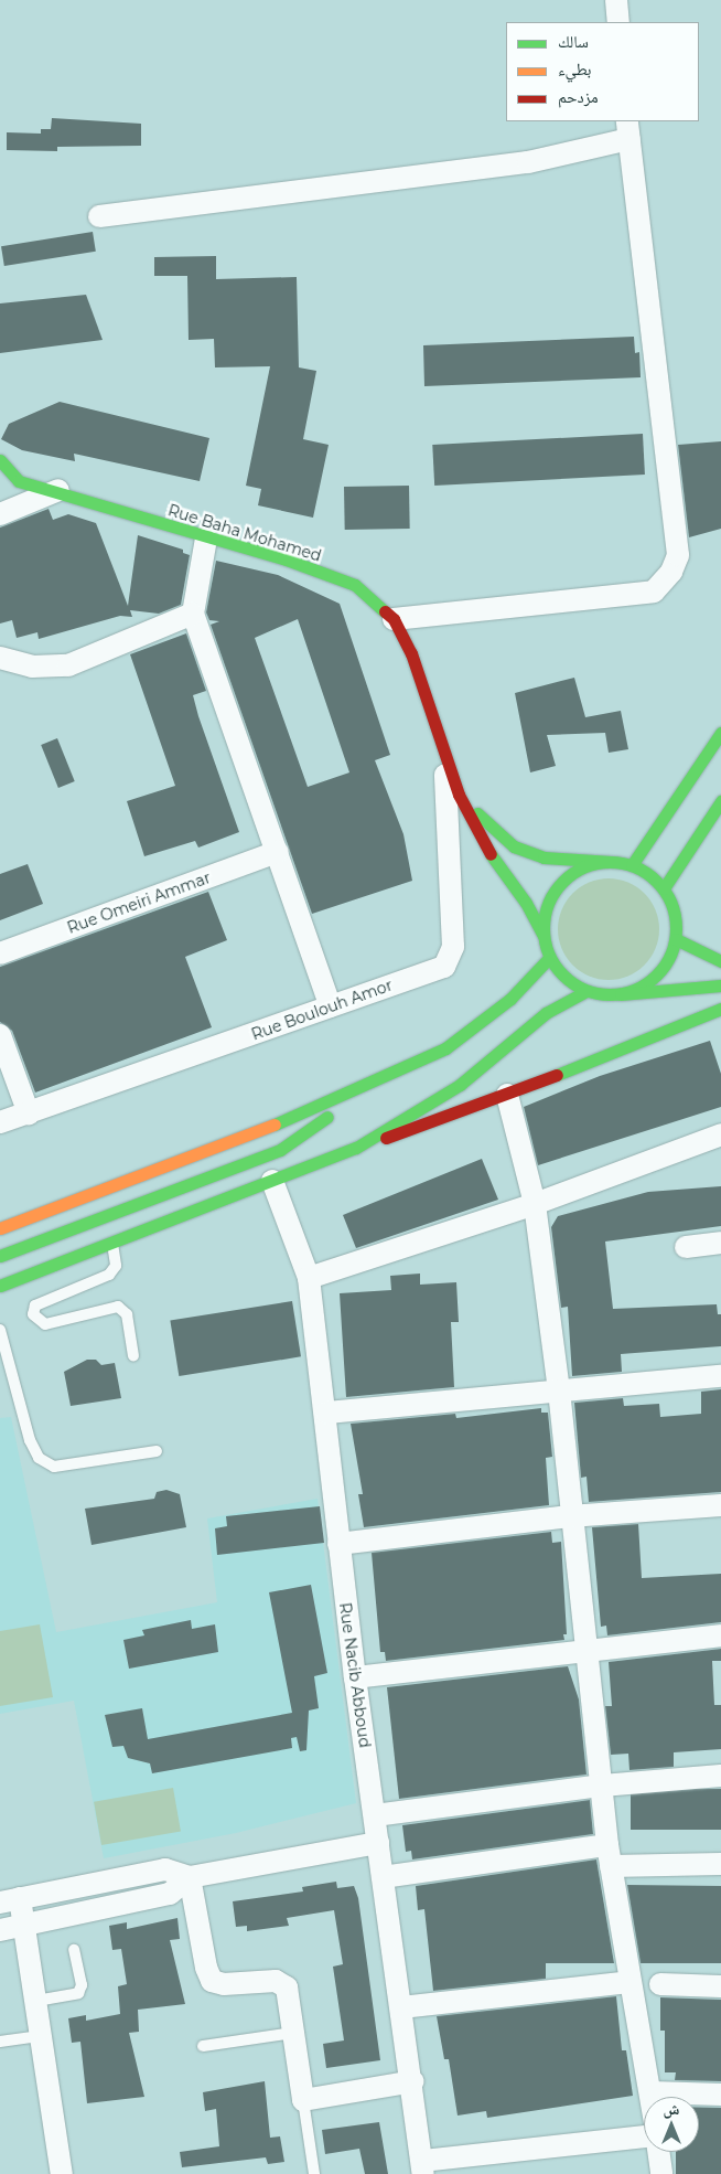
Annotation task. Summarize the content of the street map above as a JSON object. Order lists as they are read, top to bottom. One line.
{"streets":{"main road":["Rue Baha Mohamed"],"street":["Rue Omeiri Ammar","Rue Boulouh Amor","Rue Nacib Abboud"]},"crossings":[["Rue Baha Mohamed","Rue Boulouh Amor"]],"legend":["سالك","بطيء","مزدحم"],"north":"top"}
